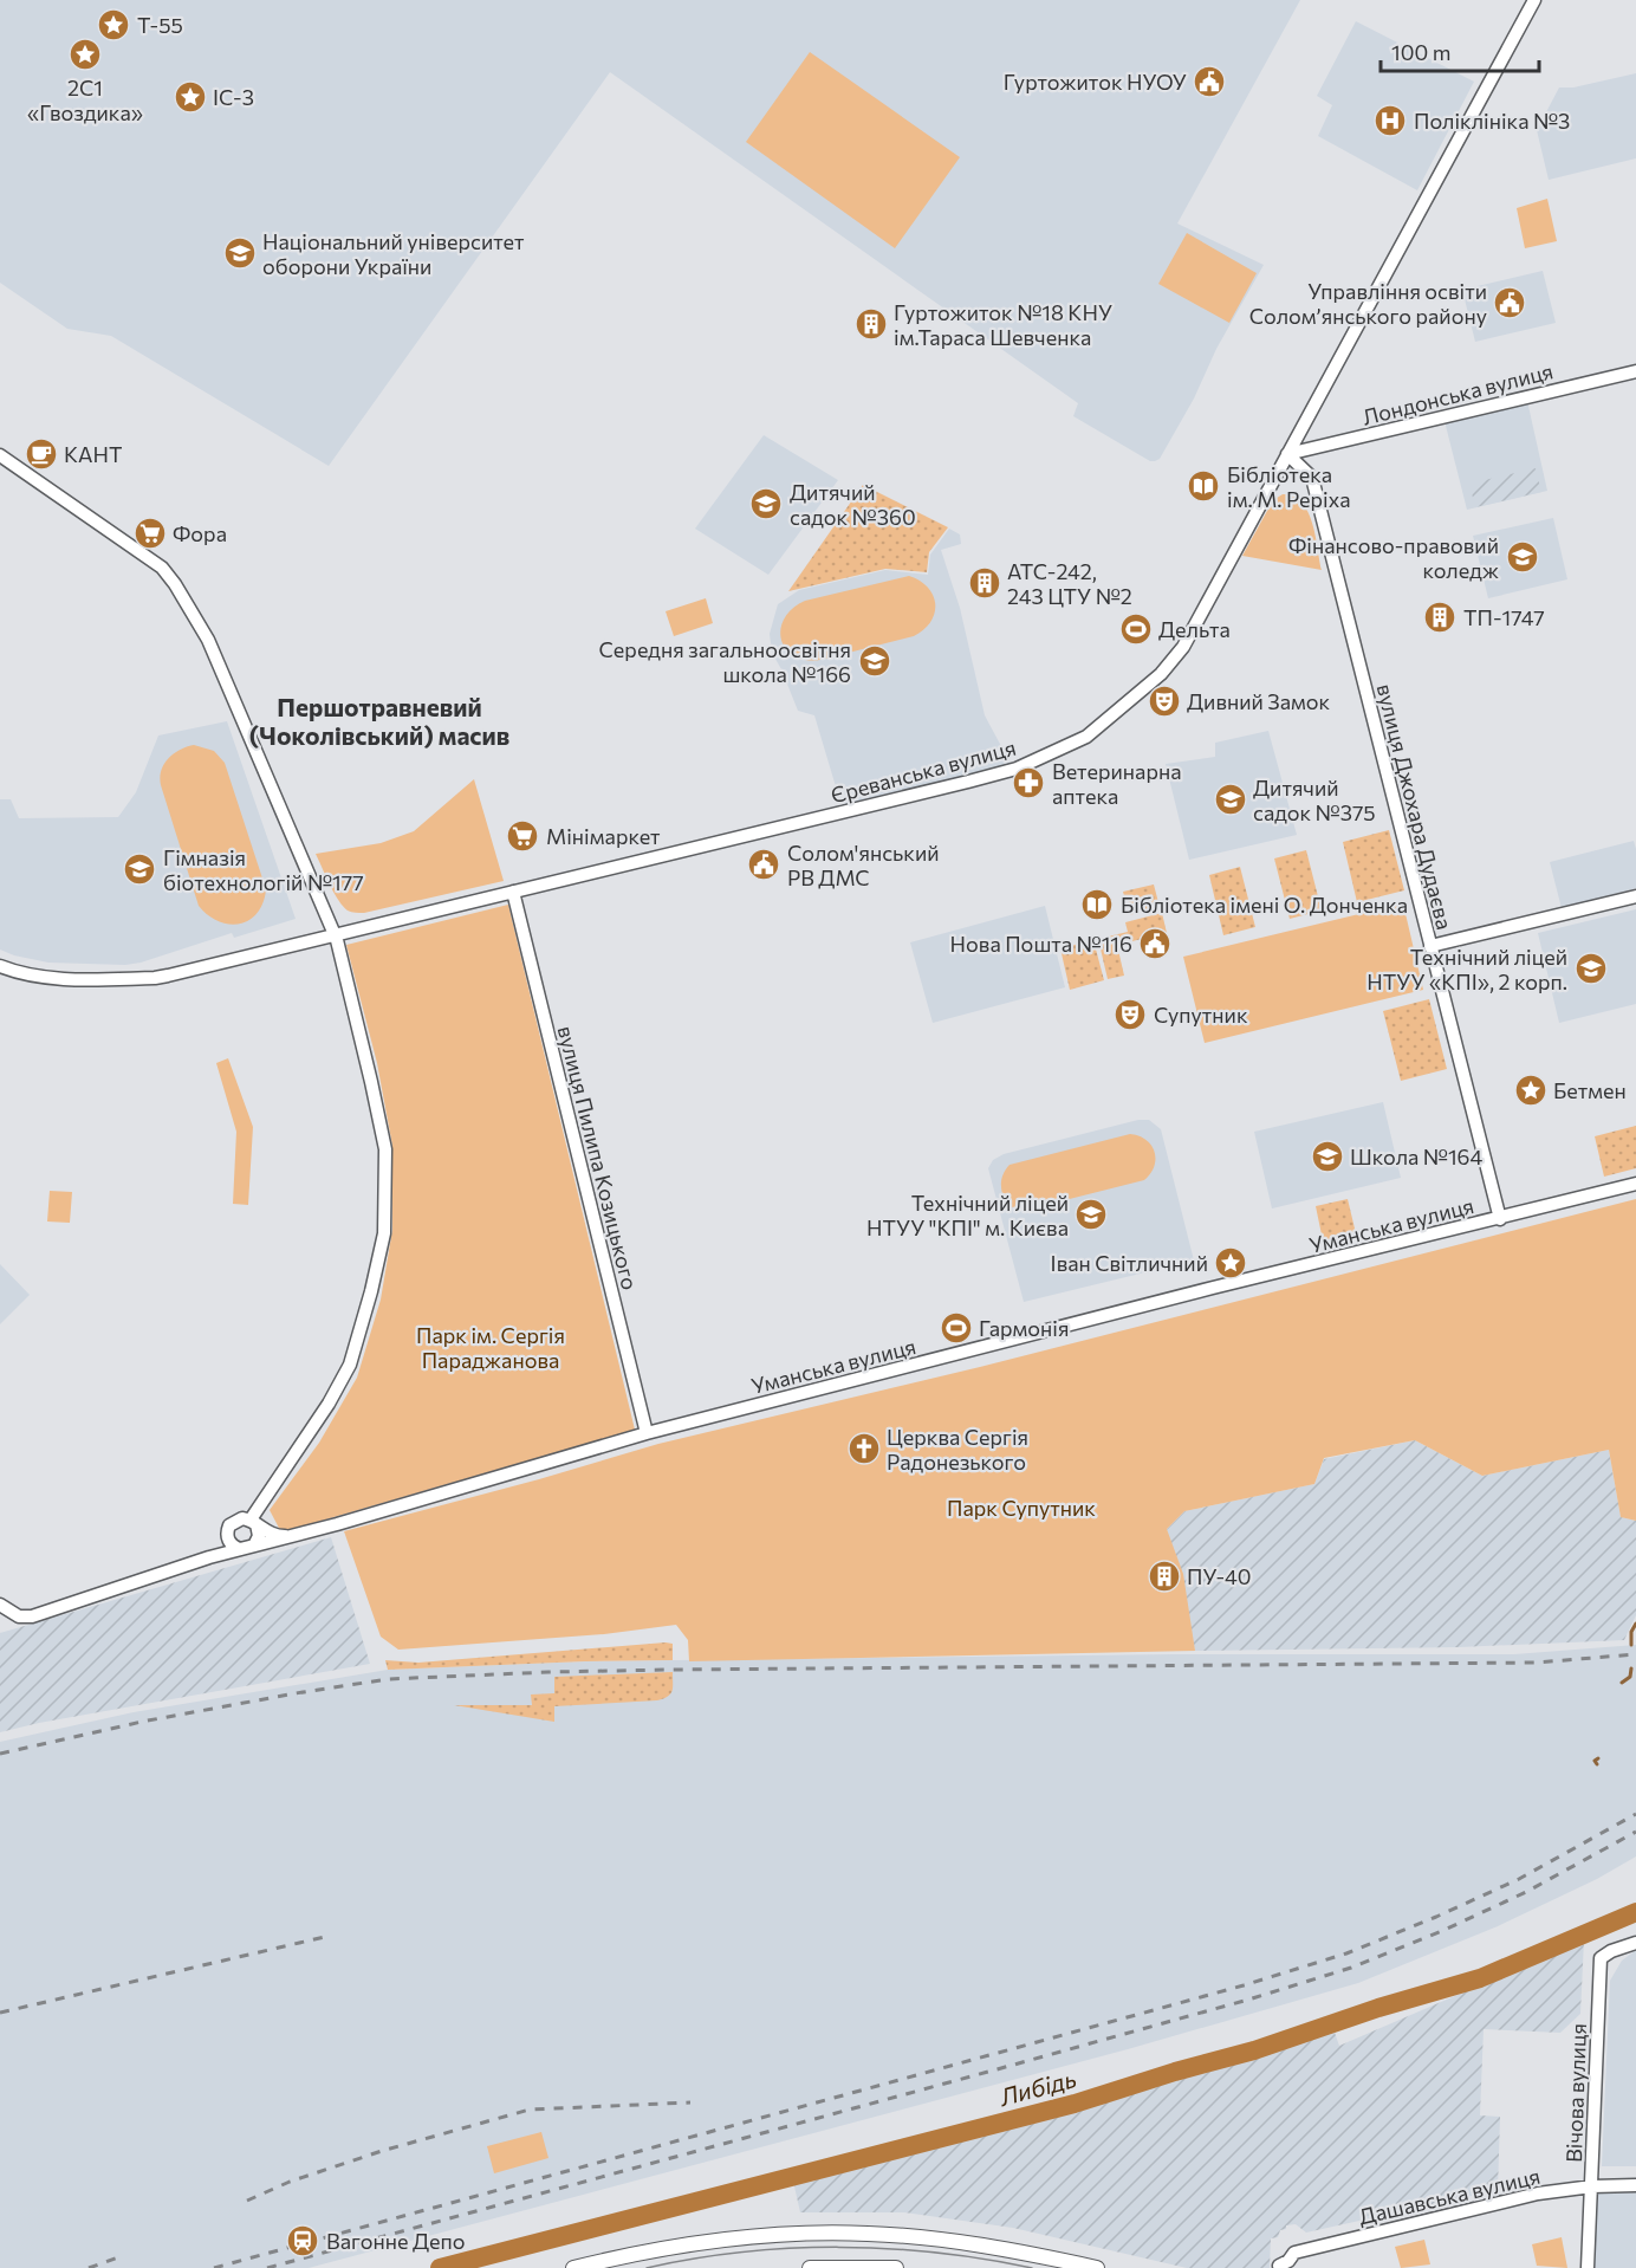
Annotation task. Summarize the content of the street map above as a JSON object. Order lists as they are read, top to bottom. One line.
{"streets":{"street":["Лондонська вулиця","Єреванська вулиця","вулиця Джохара Дудаєва","вулиця Пилипа Козицького","Уманська вулиця","Вічова вулиця","Дашавська вулиця"]},"crossings":[["Лондонська вулиця","Єреванська вулиця"],["Лондонська вулиця","вулиця Джохара Дудаєва"],["Єреванська вулиця","вулиця Джохара Дудаєва"],["Єреванська вулиця","вулиця Пилипа Козицького"],["вулиця Джохара Дудаєва","Уманська вулиця"],["вулиця Пилипа Козицького","Уманська вулиця"],["Вічова вулиця","Дашавська вулиця"]],"districts":["Першотравневий (Чоколівський) масив"],"water":["Либідь"],"parks":["Парк ім. Сергія Параджанова","Парк Супутник"],"places":{"place":["Т-55","2С1 «Гвоздика»","ІС-3","Бетмен","Іван Світличний"],"public building":["Гуртожиток НУОУ","Управління освіти Солом’янського району","Солом'янський РВ ДМС","Нова Пошта №116"],"hospital":["Поліклініка №3"],"school or university":["Національний університет оборони України","Дитячий садок №360","Фінансово-правовий коледж","Середня загальноосвітня школа №166","Дитячий садок №375","Гімназія біотехнологій №177","Технічний ліцей НТУУ «КПІ», 2 корп.","Школа №164","Технічний ліцей НТУУ \"КПІ\" м. Києва"],"building":["Гуртожиток №18 КНУ ім.Тараса Шевченка","АТС-242, 243 ЦТУ №2","ТП-1747","ПУ-40"],"cafe":["КАНТ"],"library":["Бібліотека ім. М. Реріха","Бібліотека імені О. Донченка"],"supermarket":["Фора","Мінімаркет"],"sports":["Дельта","Гармонія"],"theatre":["Дивний Замок","Супутник"],"pharmacy":["Ветеринарна аптека"],"church":["Церква Сергія Радонезького"],"station":["Вагонне Депо"]},"scale_bar":"100 m"}
